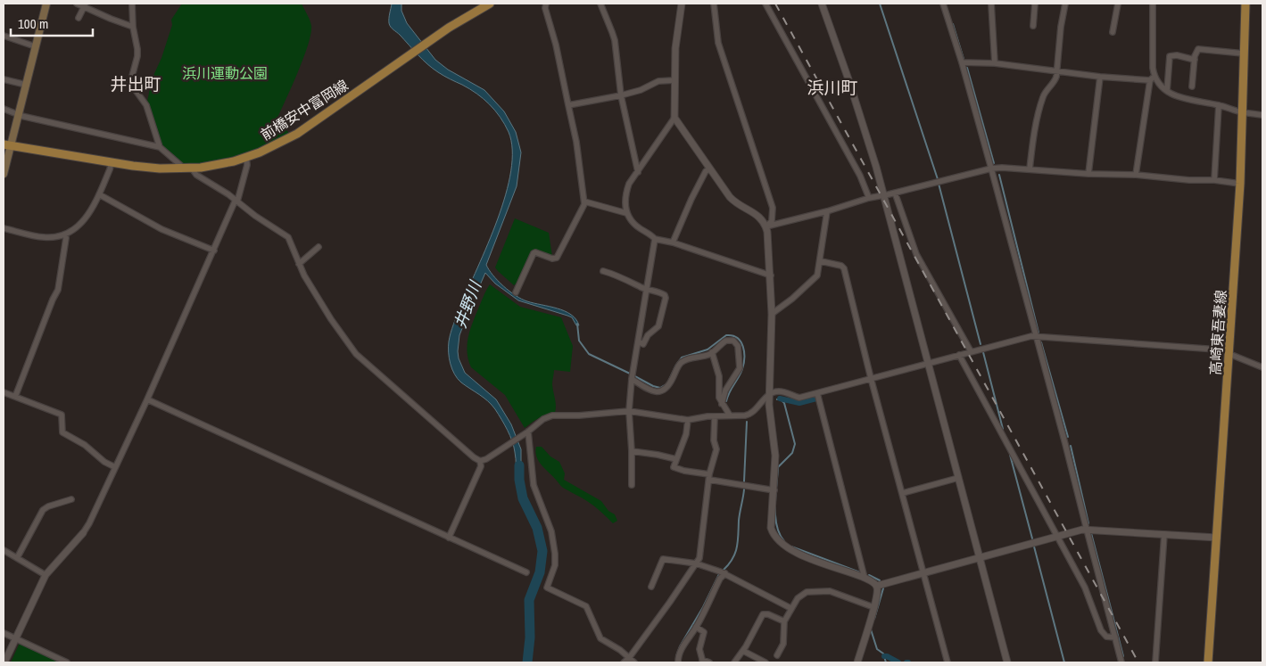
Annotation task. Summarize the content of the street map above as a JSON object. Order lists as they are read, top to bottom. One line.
{"streets":{"main road":["前橋安中富岡線","高崎東吾妻線"]},"districts":["井出町","浜川町"],"water":["井野川"],"parks":["浜川運動公園"],"scale_bar":"100 m"}
